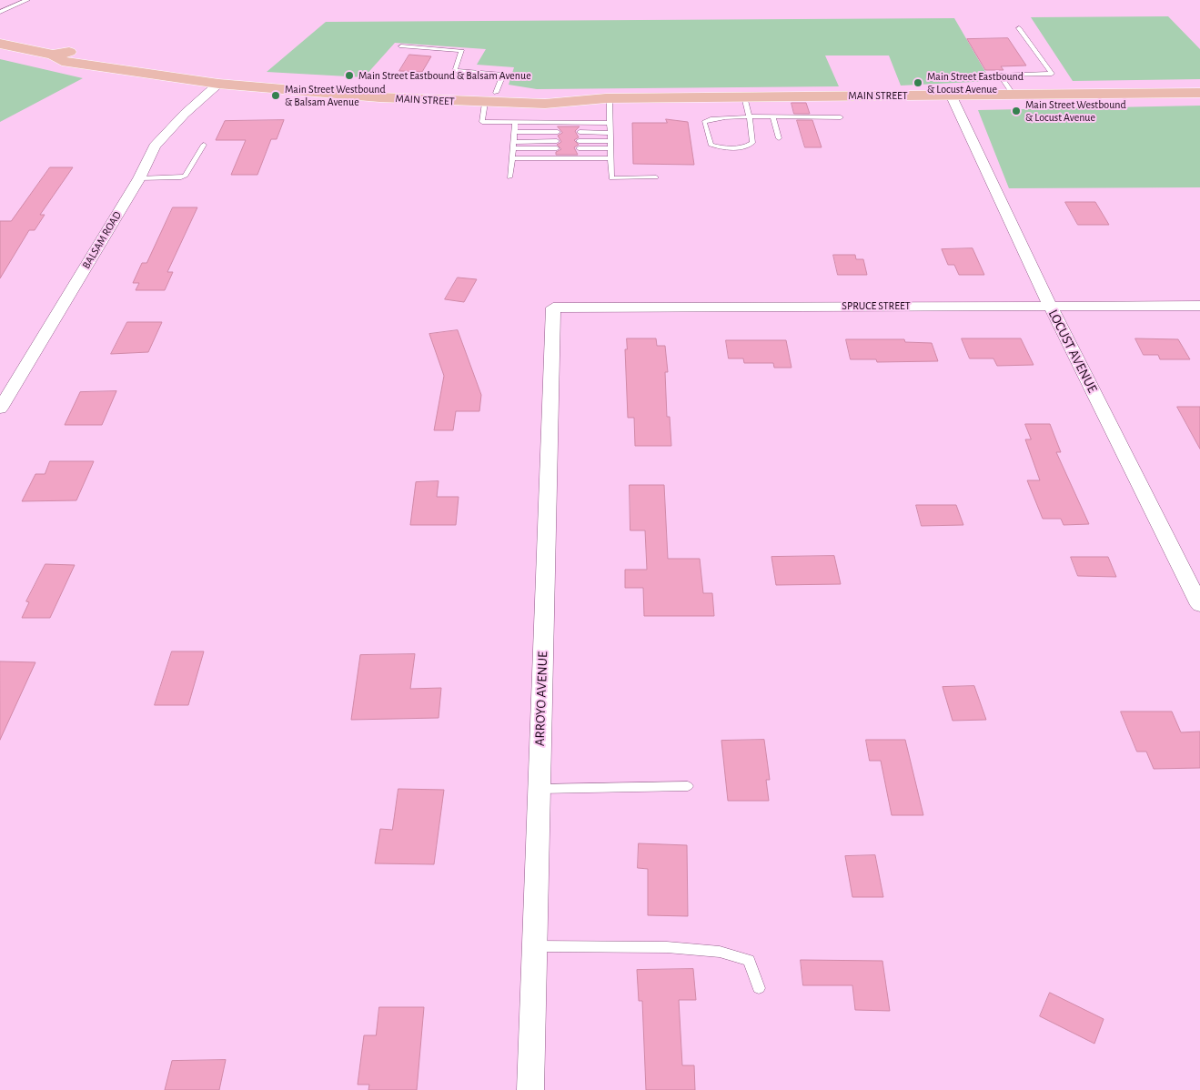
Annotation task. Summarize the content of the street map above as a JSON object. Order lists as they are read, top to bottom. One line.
{"streets":{"main road":["MAIN STREET"],"street":["BALSAM ROAD","SPRUCE STREET","LOCUST AVENUE","ARROYO AVENUE"]},"crossings":[["MAIN STREET","BALSAM ROAD"],["MAIN STREET","LOCUST AVENUE"],["SPRUCE STREET","LOCUST AVENUE"],["SPRUCE STREET","ARROYO AVENUE"]],"places":["Main Street Eastbound & Balsam Avenue","Main Street Eastbound & Locust Avenue","Main Street Westbound & Balsam Avenue","Main Street Westbound & Locust Avenue"]}
